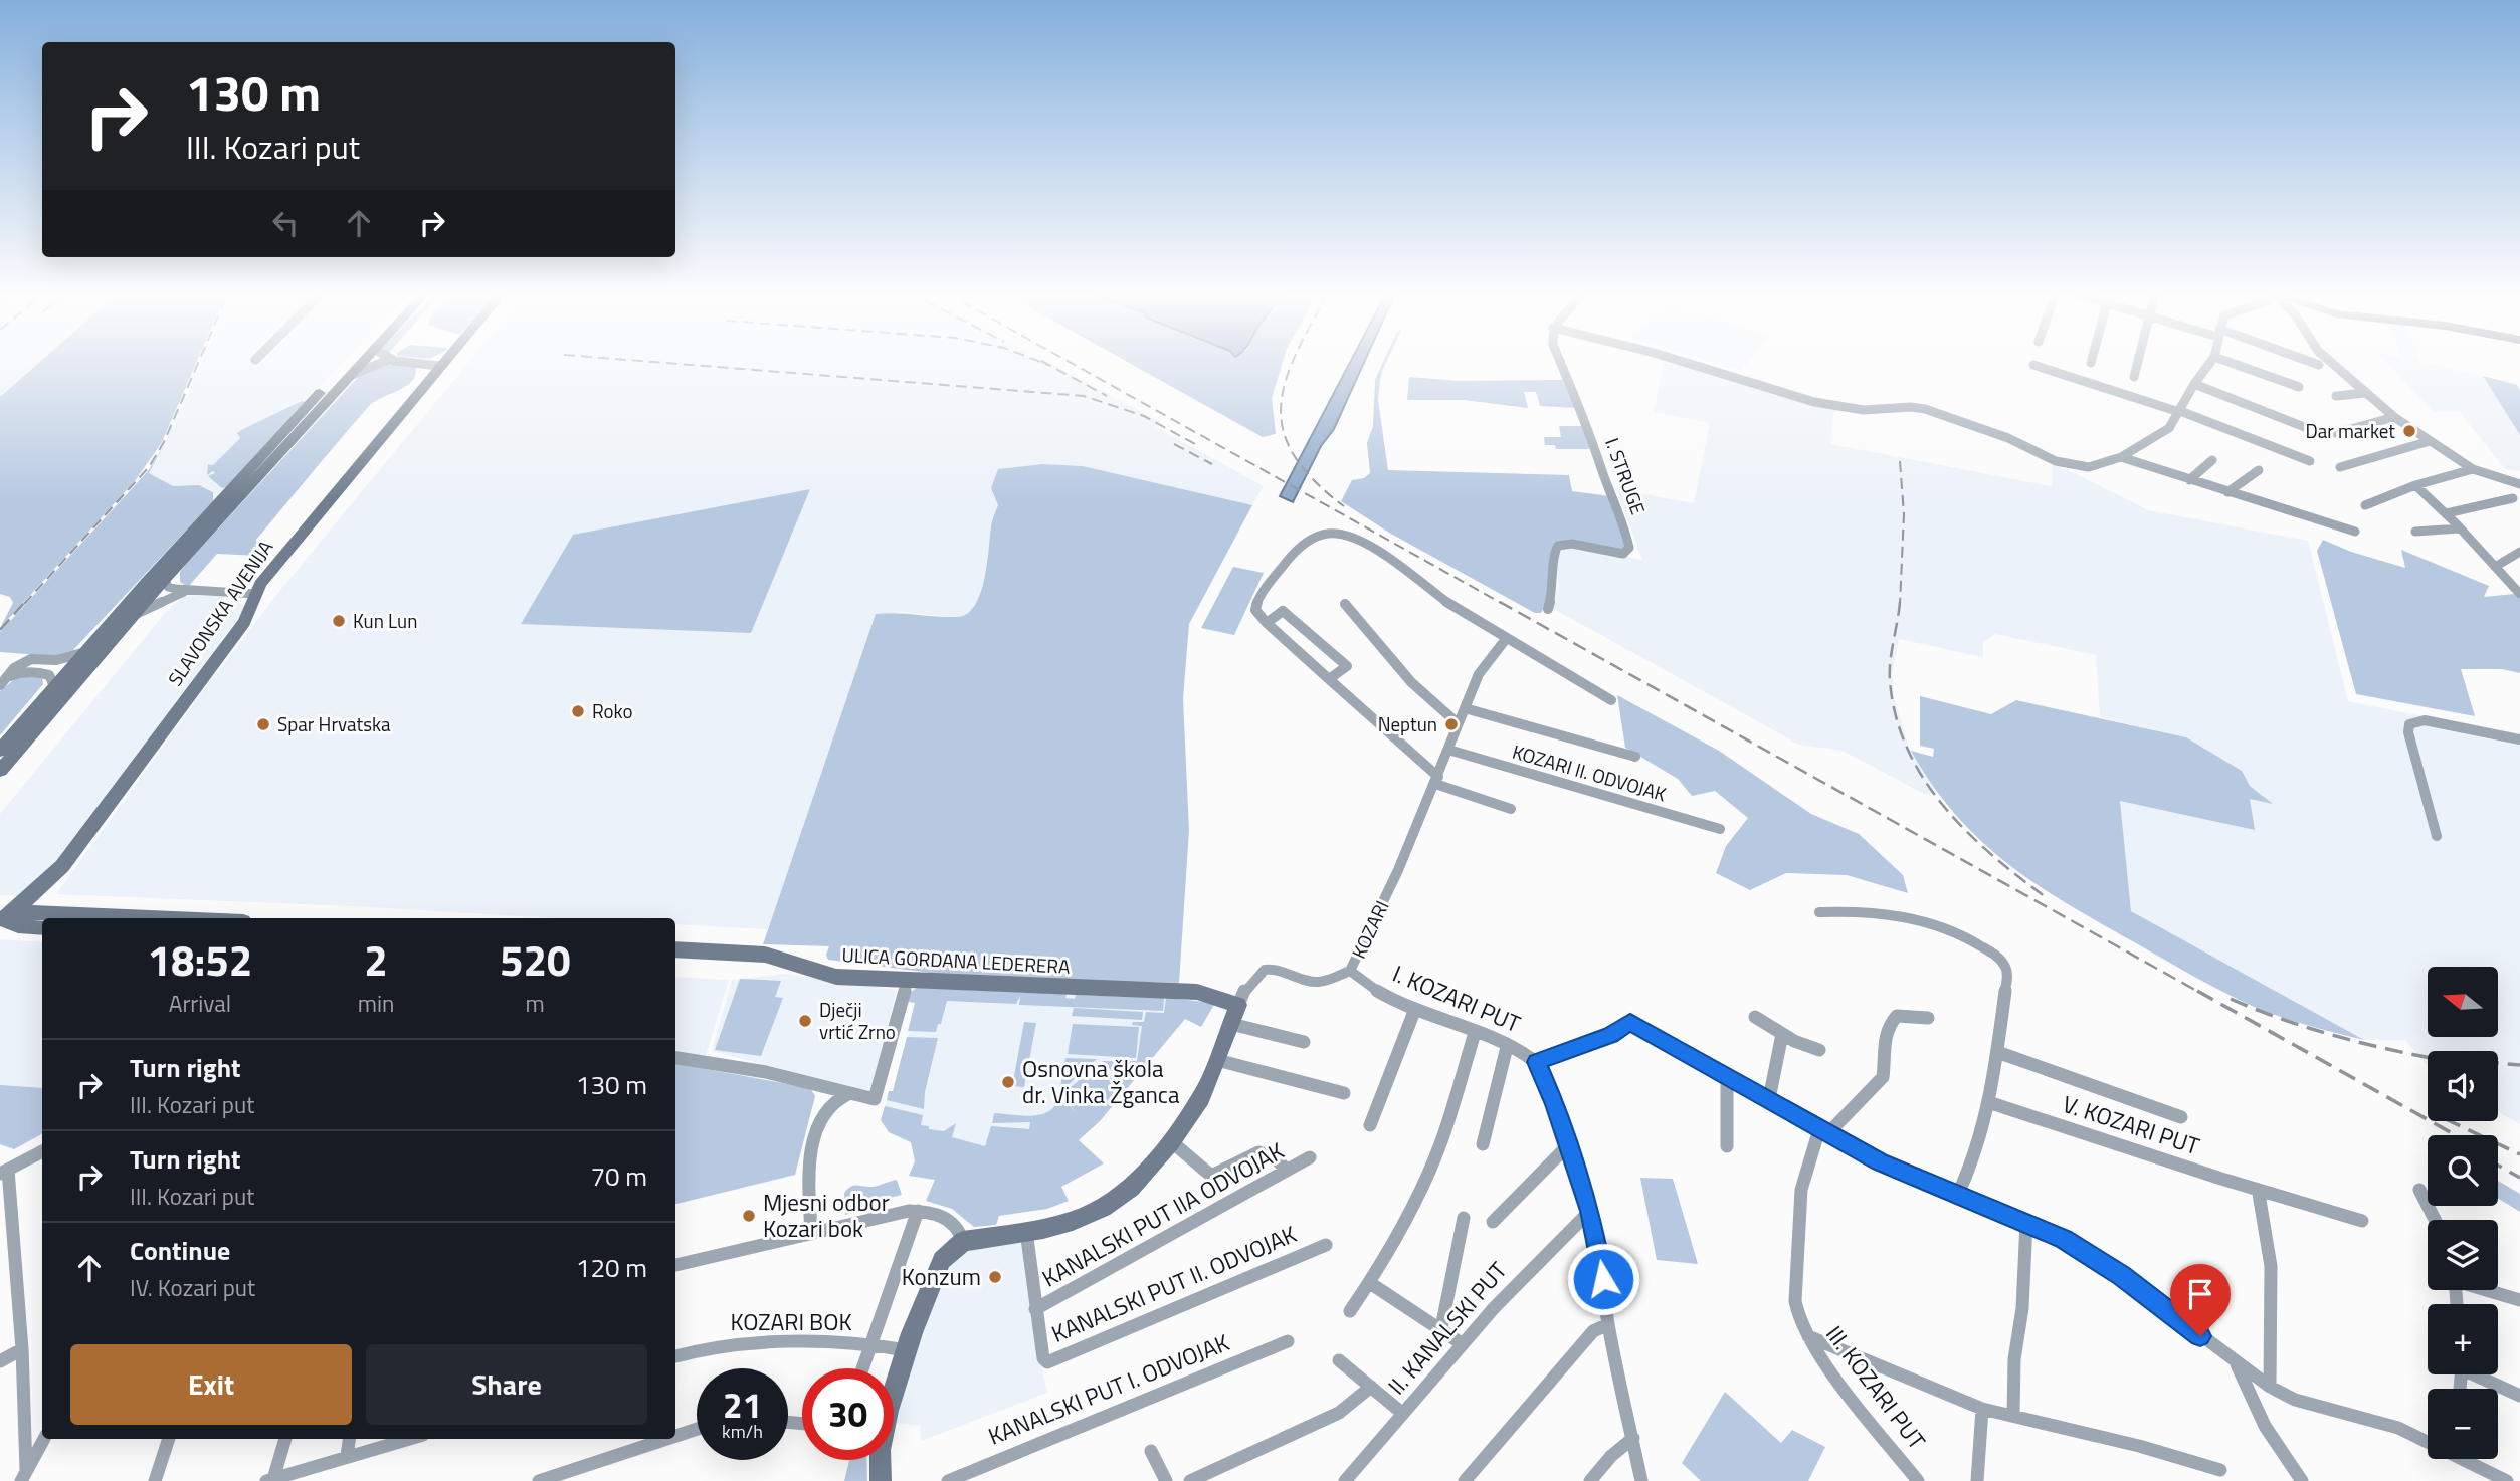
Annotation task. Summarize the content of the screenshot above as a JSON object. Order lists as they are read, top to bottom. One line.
{"streets":{"street":["I. STRUGE","SLAVONSKA AVENIJA","KOZARI II. ODVOJAK","KOZARI","ULICA GORDANA LEDERERA","I. KOZARI PUT","V. KOZARI PUT","KANALSKI PUT IIA ODVOJAK","KANALSKI PUT II. ODVOJAK","KOZARI BOK","II. KANALSKI PUT","III. KOZARI PUT","KANALSKI PUT I. ODVOJAK"]},"crossings":[["KOZARI II. ODVOJAK","KOZARI"],["KOZARI","ULICA GORDANA LEDERERA"],["KOZARI","I. KOZARI PUT"],["KANALSKI PUT IIA ODVOJAK","KANALSKI PUT II. ODVOJAK"]],"places":["Dar market","Kun Lun","Roko","Spar Hrvatska","Neptun","Dječji vrtić Zrno","Osnovna škola dr. Vinka Žganca","Mjesni odbor Kozari bok","Konzum"],"north":"left","page":{"turn":["130 m","III. Kozari put"],"eta":["18:52","Arrival","2","min","520","m"],"map_buttons":["+","−"],"list":[{"name":"Turn right","note":"III. Kozari put","value":"130 m"},{"name":"Turn right","note":"III. Kozari put","value":"70 m"},{"name":"Continue","note":"IV. Kozari put","value":"120 m"}],"buttons":["Exit","Share"],"speed":"21 km/h","limit":"30"}}
